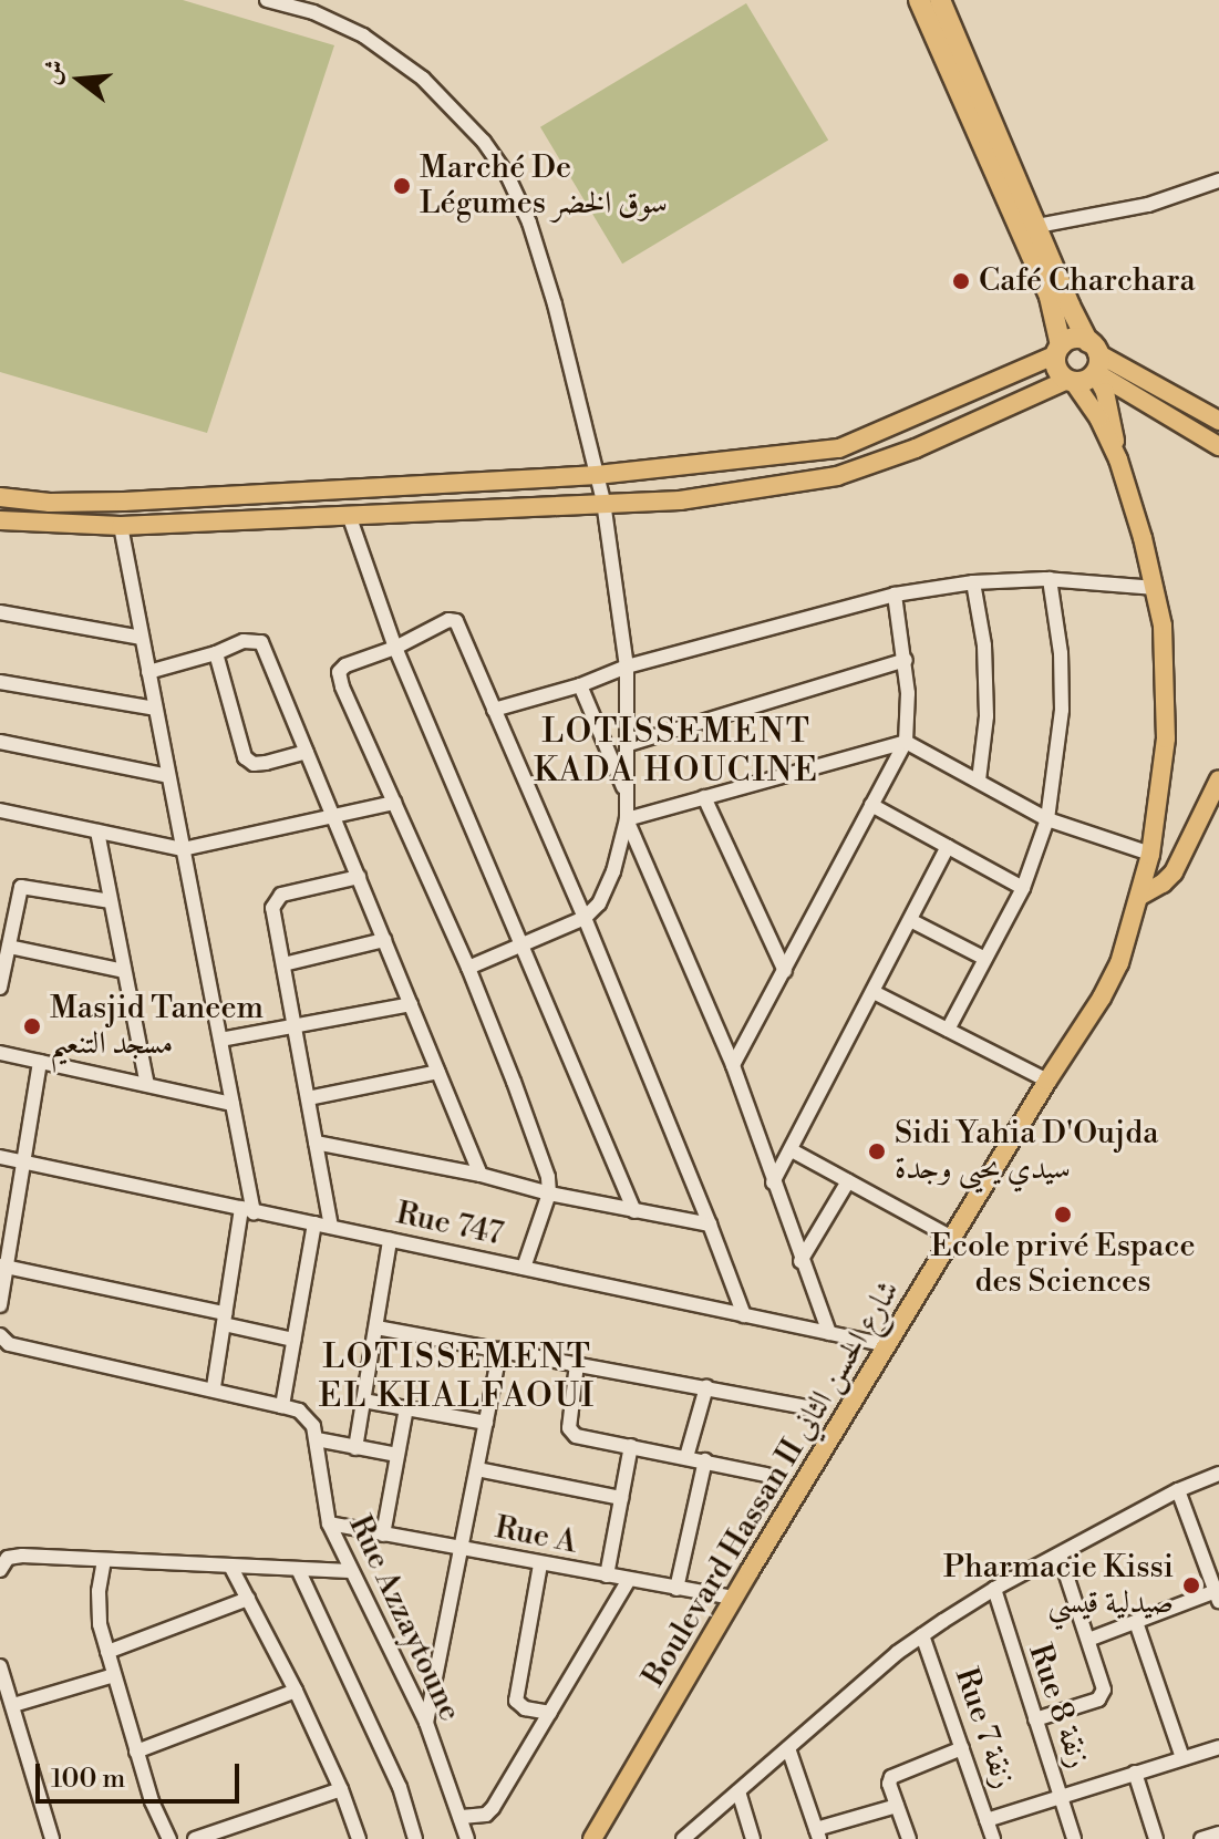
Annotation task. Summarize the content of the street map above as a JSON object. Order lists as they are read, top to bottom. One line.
{"streets":{"main road":["Boulevard Hassan II شارع الحسن الثاني"],"street":["Rue 747","Rue A","Rue Azzaytoune","Rue 8 زنقة","Rue 7 زنقة"]},"crossings":[["Rue 747","Boulevard Hassan II شارع الحسن الثاني"],["Boulevard Hassan II شارع الحسن الثاني","Rue A"],["Rue A","Rue Azzaytoune"]],"districts":["LOTISSEMENT KADA HOUCINE","LOTISSEMENT EL KHALFAOUI"],"places":["Marché De Légumes سوق الخضر","Café Charchara","Masjid Taneem مسجد التنعيم","Sidi Yahia D'Oujda سيدي يحيى وجدة","Ecole privé Espace des Sciences","Pharmacie Kissi صيدلية قيسي"],"scale_bar":"100 m","north":"left"}
